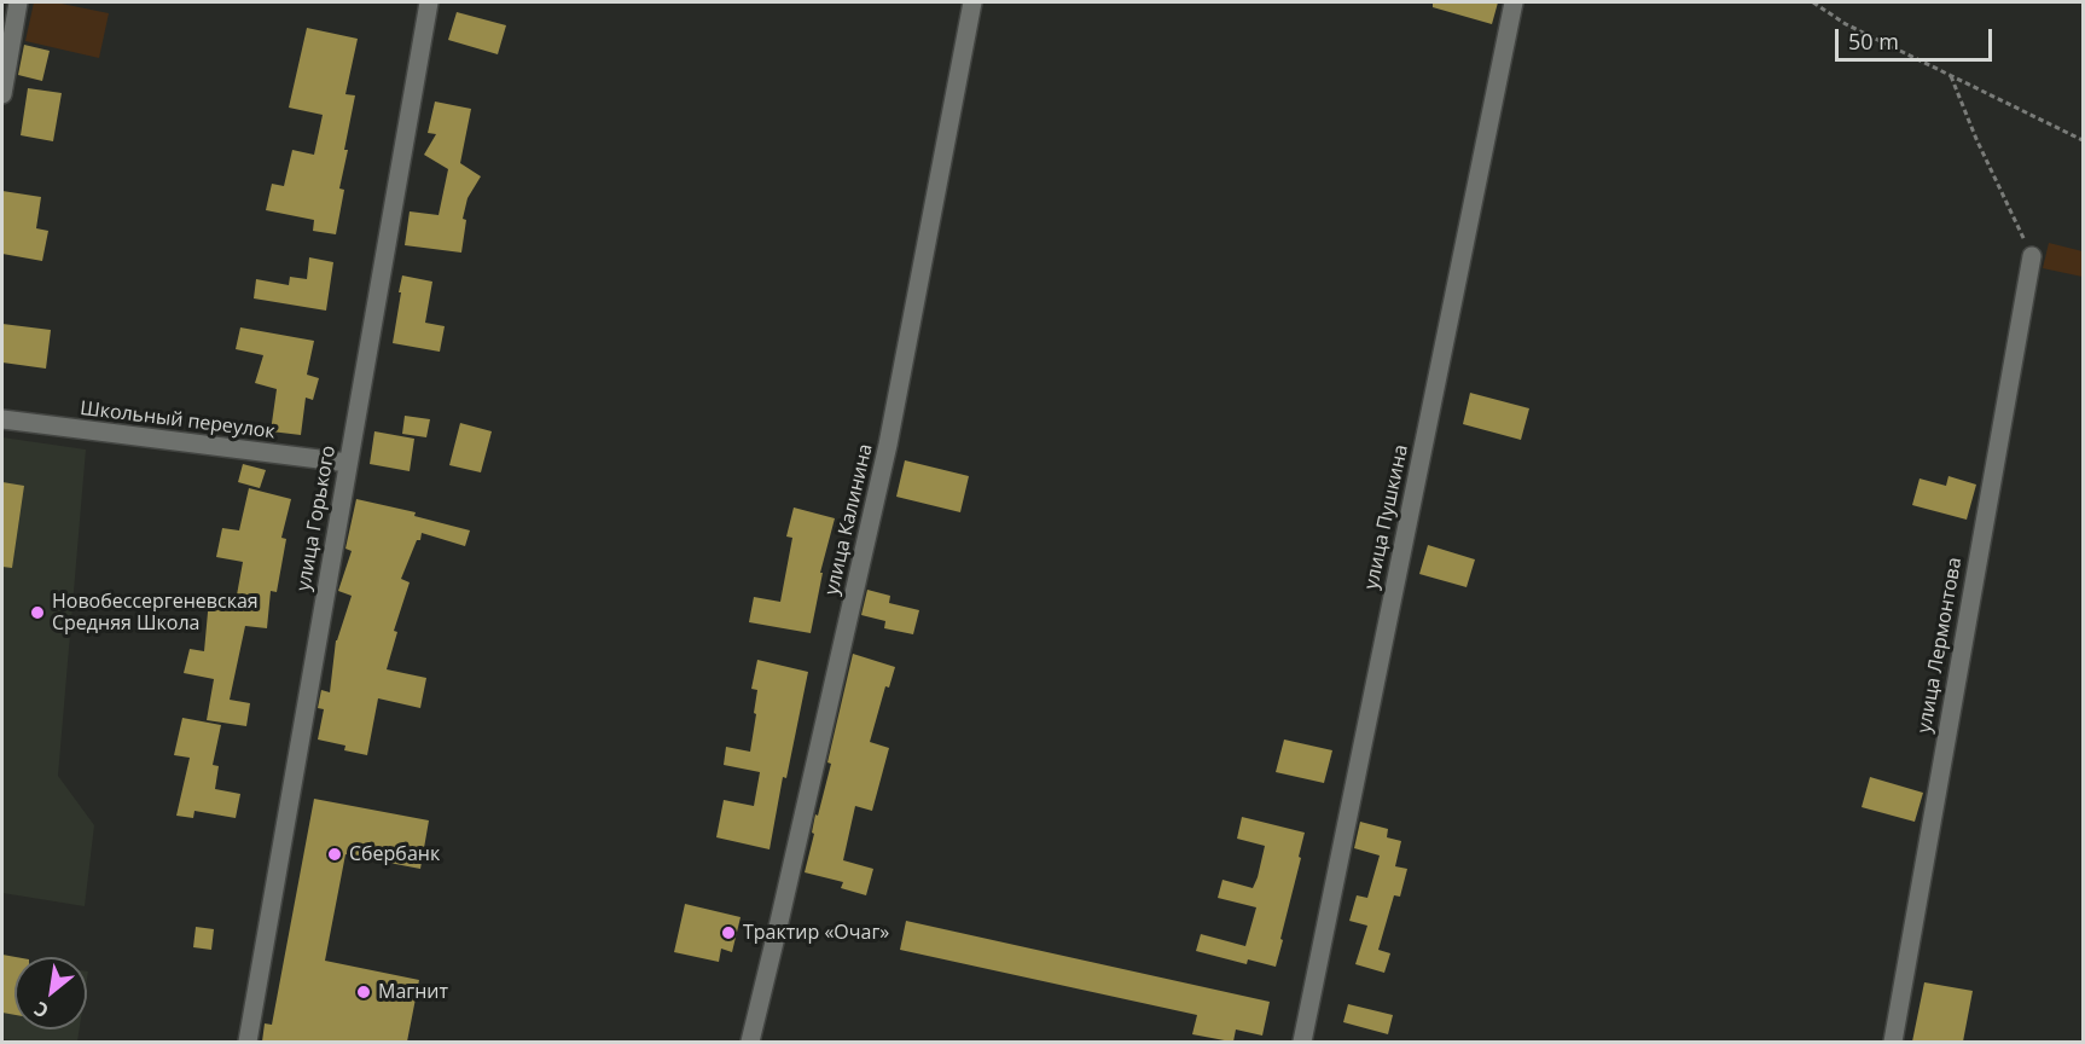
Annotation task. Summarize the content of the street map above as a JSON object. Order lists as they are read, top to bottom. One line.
{"streets":{"street":["Школьный переулок","улица Пушкина","улица Горького","улица Калинина","улица Лермонтова"]},"crossings":[["Школьный переулок","улица Горького"]],"places":["Новобессергеневская Средняя Школа","Сбербанк","Трактир «Очаг»","Магнит"],"scale_bar":"50 m","north":"bottom left"}
